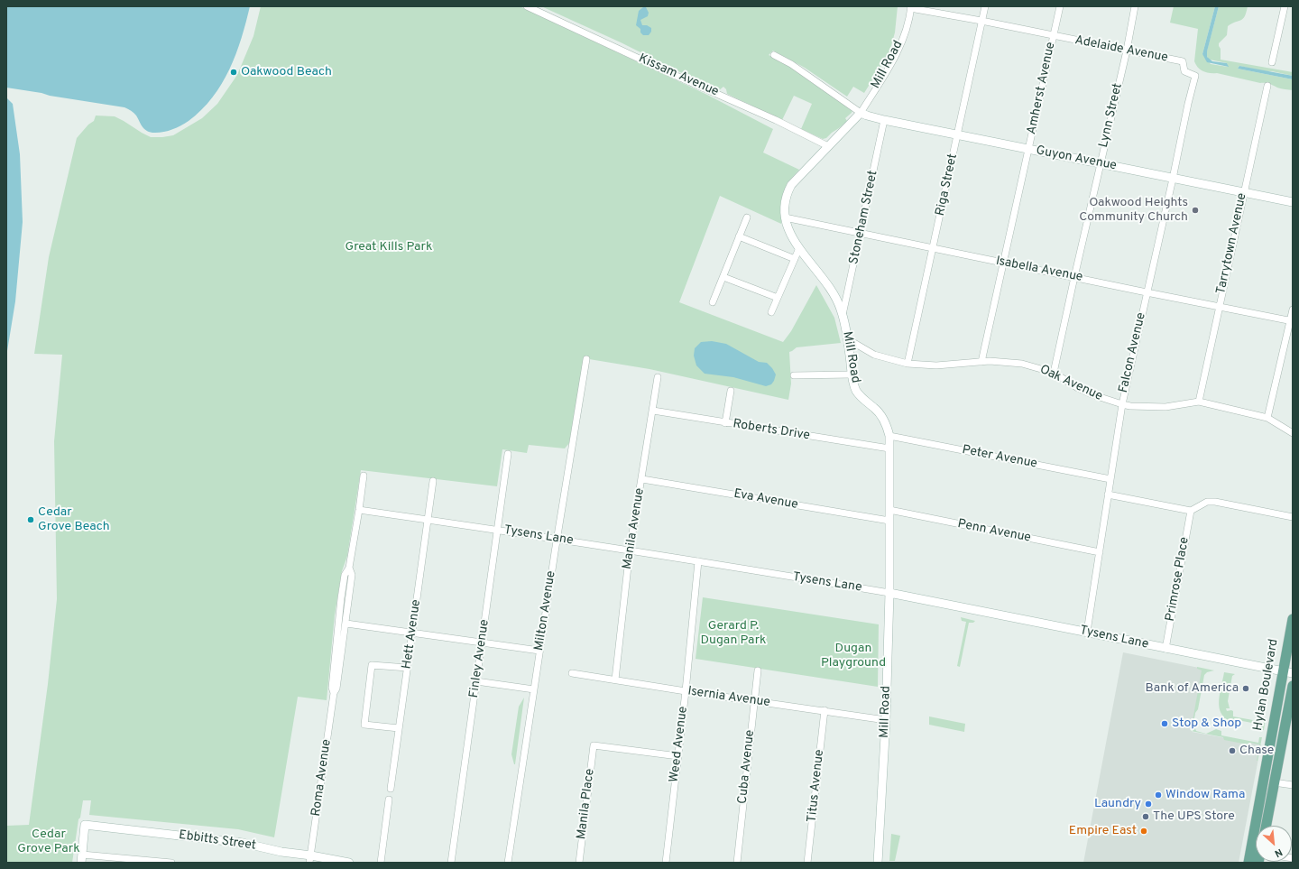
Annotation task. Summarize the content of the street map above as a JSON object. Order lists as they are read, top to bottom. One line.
{"streets":{"main road":["Hylan Boulevard"],"street":["Adelaide Avenue","Mill Road","Kissam Avenue","Amherst Avenue","Lynn Street","Guyon Avenue","Riga Street","Stoneham Street","Tarrytown Avenue","Isabella Avenue","Falcon Avenue","Oak Avenue","Roberts Drive","Peter Avenue","Eva Avenue","Manila Avenue","Penn Avenue","Tysens Lane","Primrose Place","Milton Avenue","Hett Avenue","Finley Avenue","Isernia Avenue","Weed Avenue","Cuba Avenue","Roma Avenue","Titus Avenue","Manila Place","Ebbitts Street"]},"crossings":[["Adelaide Avenue","Mill Road"],["Adelaide Avenue","Amherst Avenue"],["Adelaide Avenue","Lynn Street"],["Adelaide Avenue","Riga Street"],["Adelaide Avenue","Falcon Avenue"],["Mill Road","Kissam Avenue"],["Mill Road","Guyon Avenue"],["Mill Road","Stoneham Street"],["Mill Road","Isabella Avenue"],["Mill Road","Oak Avenue"],["Mill Road","Roberts Drive"],["Mill Road","Peter Avenue"],["Mill Road","Eva Avenue"],["Mill Road","Penn Avenue"],["Mill Road","Tysens Lane"],["Mill Road","Isernia Avenue"],["Amherst Avenue","Guyon Avenue"],["Amherst Avenue","Isabella Avenue"],["Amherst Avenue","Oak Avenue"],["Lynn Street","Guyon Avenue"],["Lynn Street","Isabella Avenue"],["Lynn Street","Oak Avenue"],["Guyon Avenue","Riga Street"],["Guyon Avenue","Stoneham Street"],["Guyon Avenue","Tarrytown Avenue"],["Guyon Avenue","Falcon Avenue"],["Riga Street","Isabella Avenue"],["Riga Street","Oak Avenue"],["Stoneham Street","Isabella Avenue"],["Tarrytown Avenue","Isabella Avenue"],["Tarrytown Avenue","Oak Avenue"],["Isabella Avenue","Falcon Avenue"],["Falcon Avenue","Oak Avenue"],["Falcon Avenue","Peter Avenue"],["Falcon Avenue","Penn Avenue"],["Falcon Avenue","Tysens Lane"],["Roberts Drive","Manila Avenue"],["Eva Avenue","Manila Avenue"],["Manila Avenue","Tysens Lane"],["Manila Avenue","Isernia Avenue"],["Tysens Lane","Primrose Place"],["Tysens Lane","Milton Avenue"],["Tysens Lane","Hett Avenue"],["Tysens Lane","Finley Avenue"],["Tysens Lane","Hylan Boulevard"],["Tysens Lane","Weed Avenue"],["Tysens Lane","Roma Avenue"],["Isernia Avenue","Weed Avenue"],["Isernia Avenue","Cuba Avenue"],["Isernia Avenue","Titus Avenue"],["Weed Avenue","Manila Place"],["Roma Avenue","Ebbitts Street"]],"parks":["Great Kills Park","Gerard P. Dugan Park","Dugan Playground","Cedar Grove Park"],"places":["Oakwood Beach","Oakwood Heights Community Church","Cedar Grove Beach","Bank of America","Stop & Shop","Chase","Window Rama","Laundry","The UPS Store","Empire East"],"north":"bottom right"}
